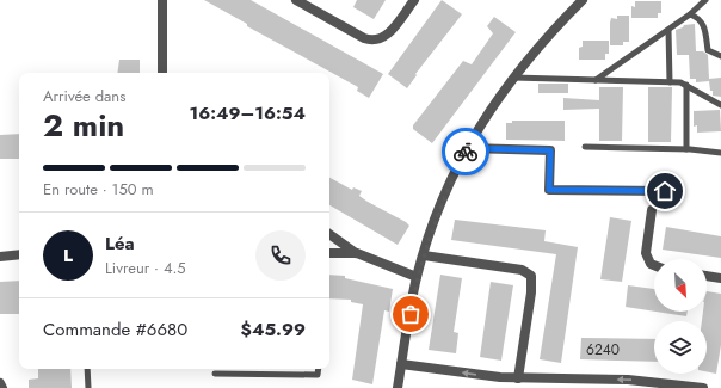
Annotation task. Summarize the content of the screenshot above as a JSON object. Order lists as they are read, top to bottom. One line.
{"house_numbers":["6240"],"north":"bottom right","page":{"heading":["2 min","Arrivée dans","16:49–16:54"],"panel":["Léa","Livreur · 4.5","Commande #6680","$45.99"],"bar":"En route · 150 m","round":"L"}}
